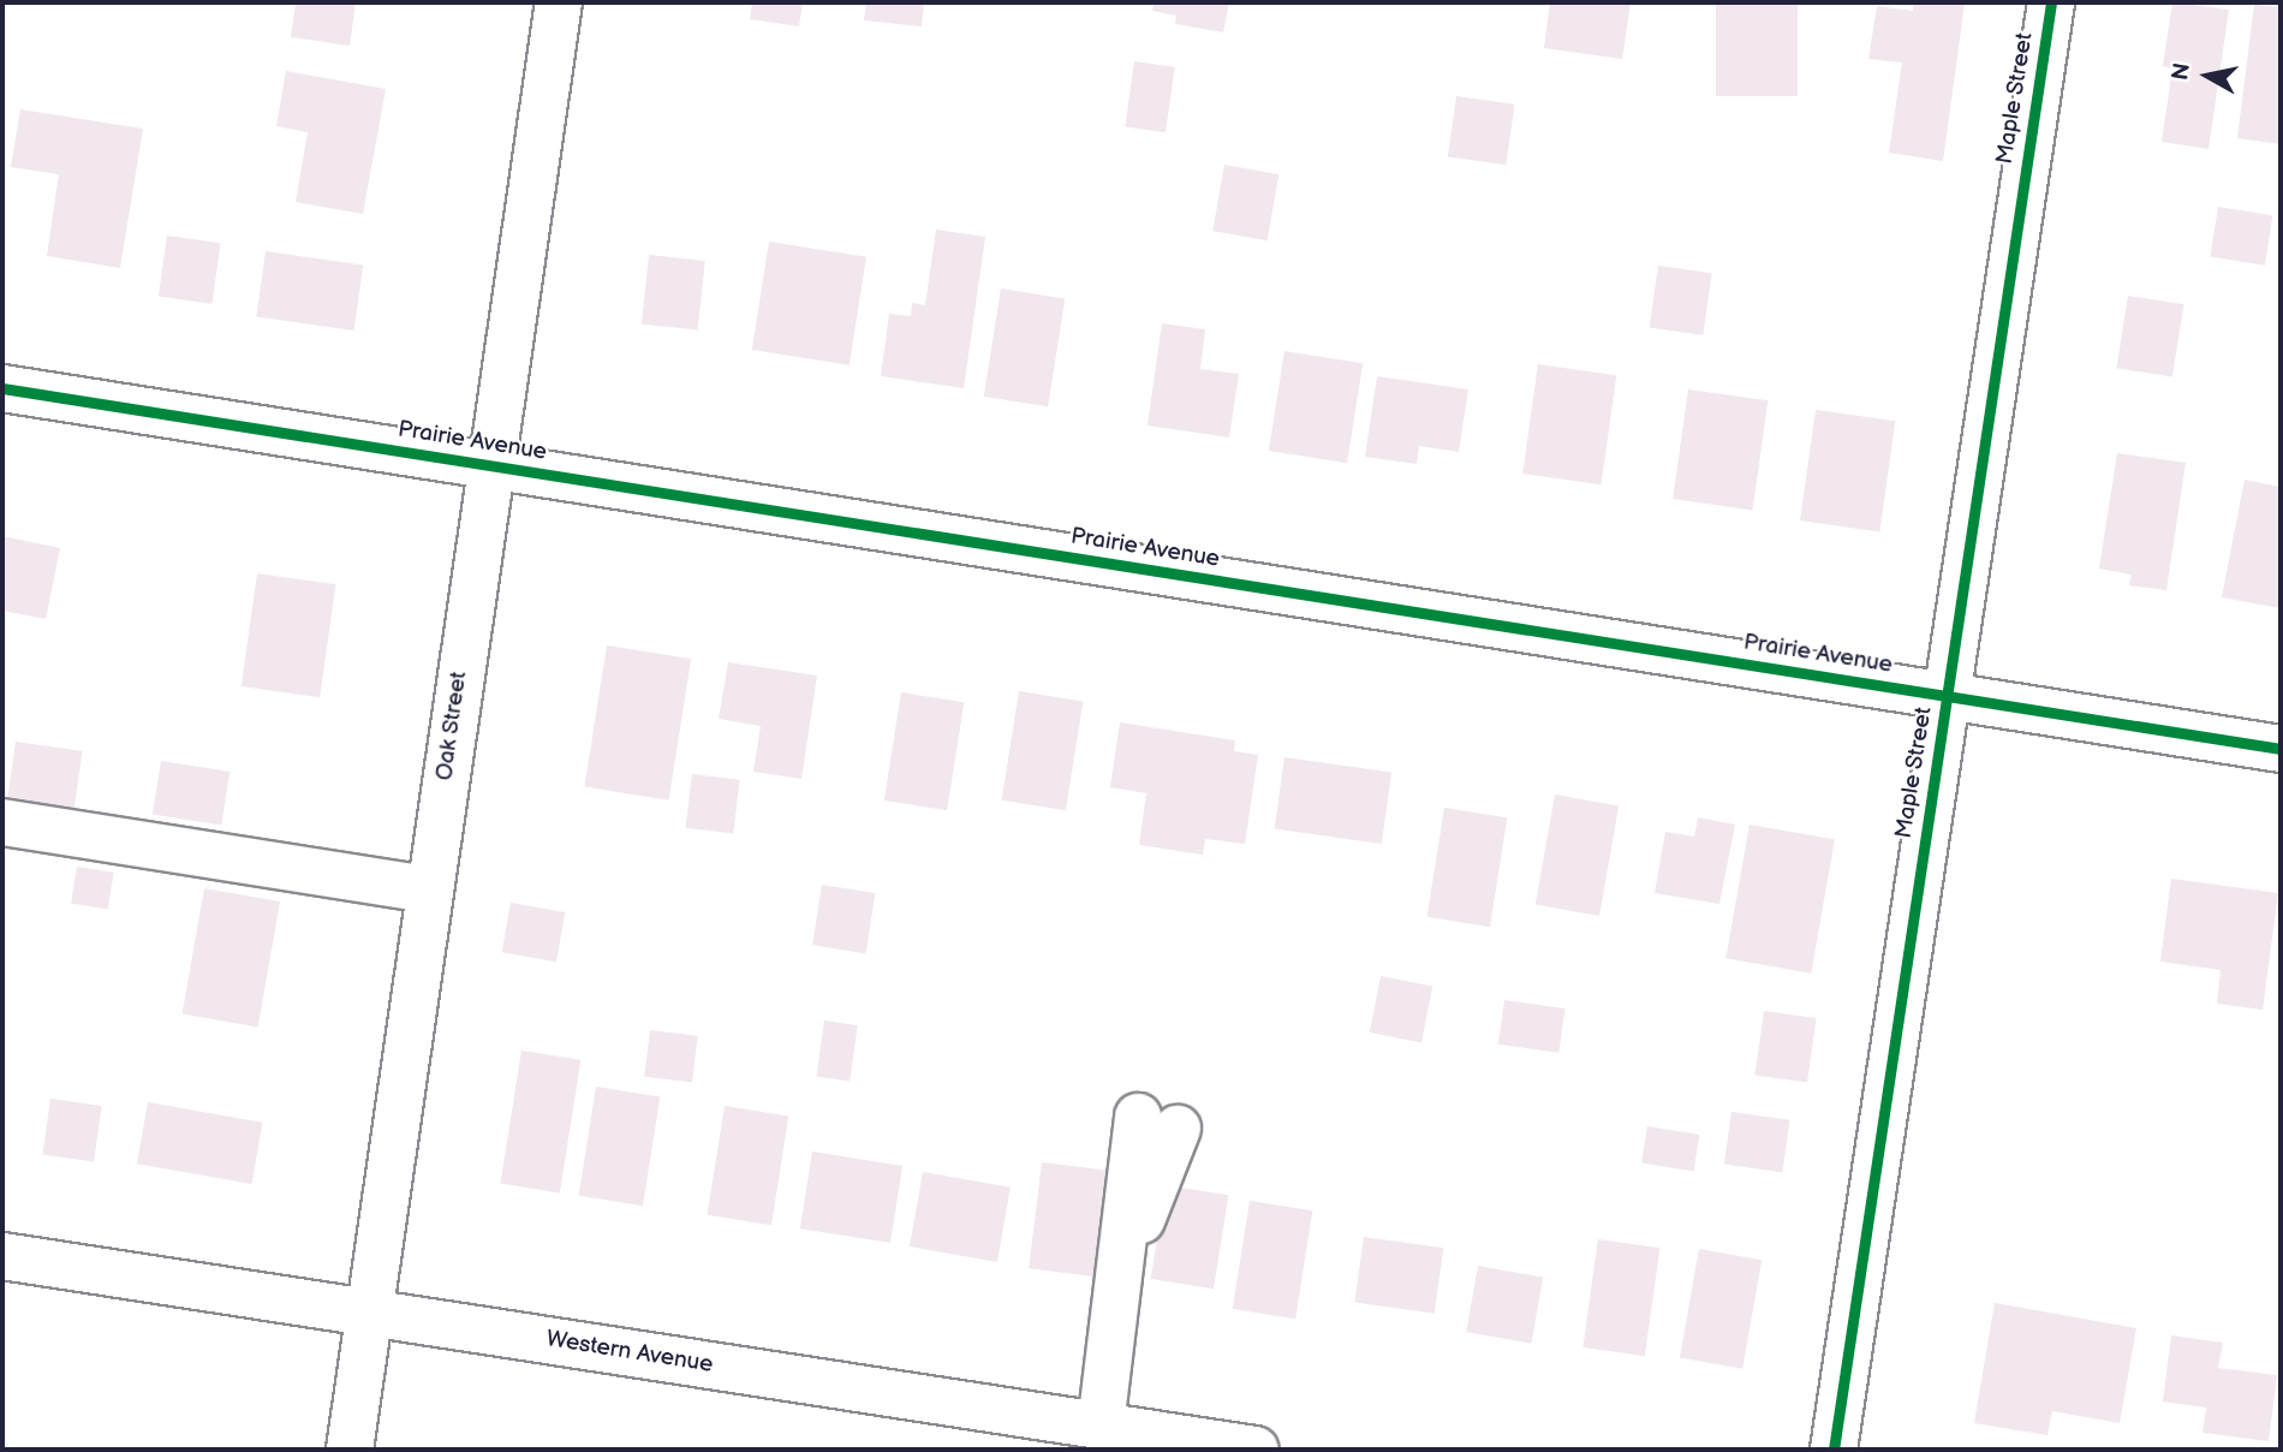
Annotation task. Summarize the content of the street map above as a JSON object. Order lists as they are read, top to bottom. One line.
{"streets":{"street":["Maple Street","Prairie Avenue","Oak Street","Western Avenue"]},"crossings":[["Maple Street","Prairie Avenue"],["Prairie Avenue","Oak Street"],["Oak Street","Western Avenue"]],"north":"left"}
